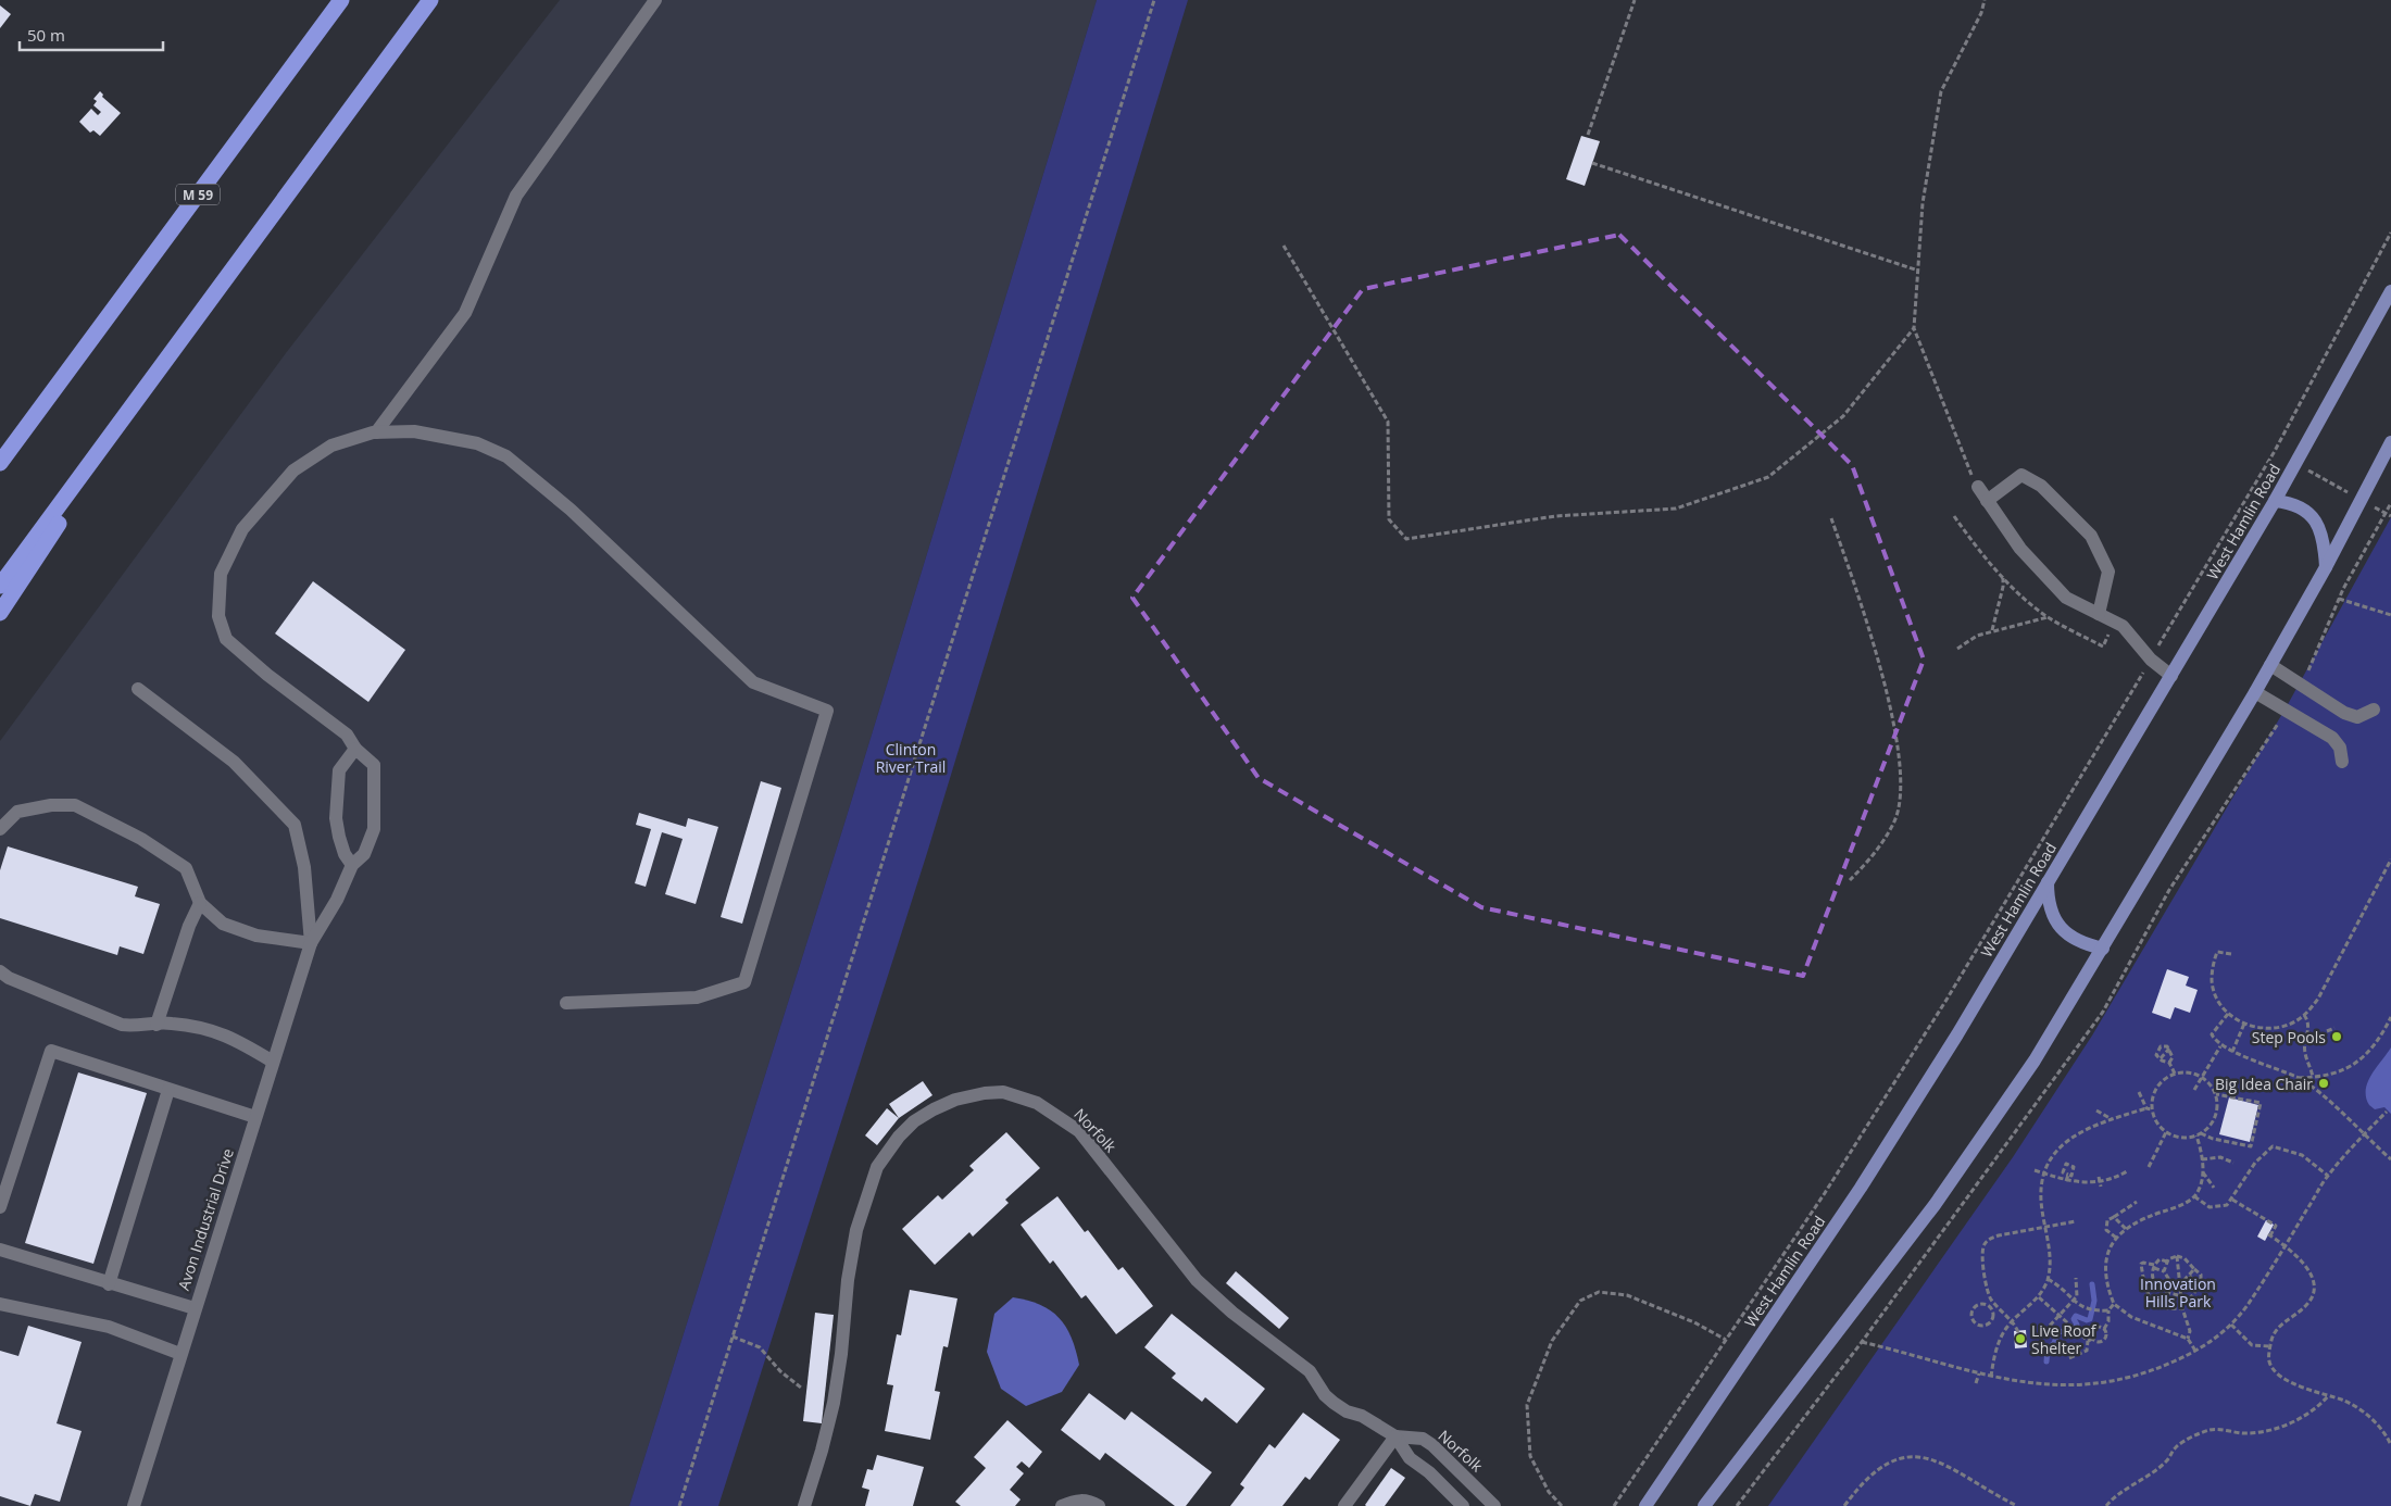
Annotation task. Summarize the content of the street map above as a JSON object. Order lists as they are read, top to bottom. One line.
{"streets":{"highway":["M 59"],"main road":["West Hamlin Road"],"street":["Norfolk","Avon Industrial Drive"]},"parks":["Clinton River Trail","Innovation Hills Park"],"places":["Step Pools","Big Idea Chair","Live Roof Shelter"],"scale_bar":"50 m"}
